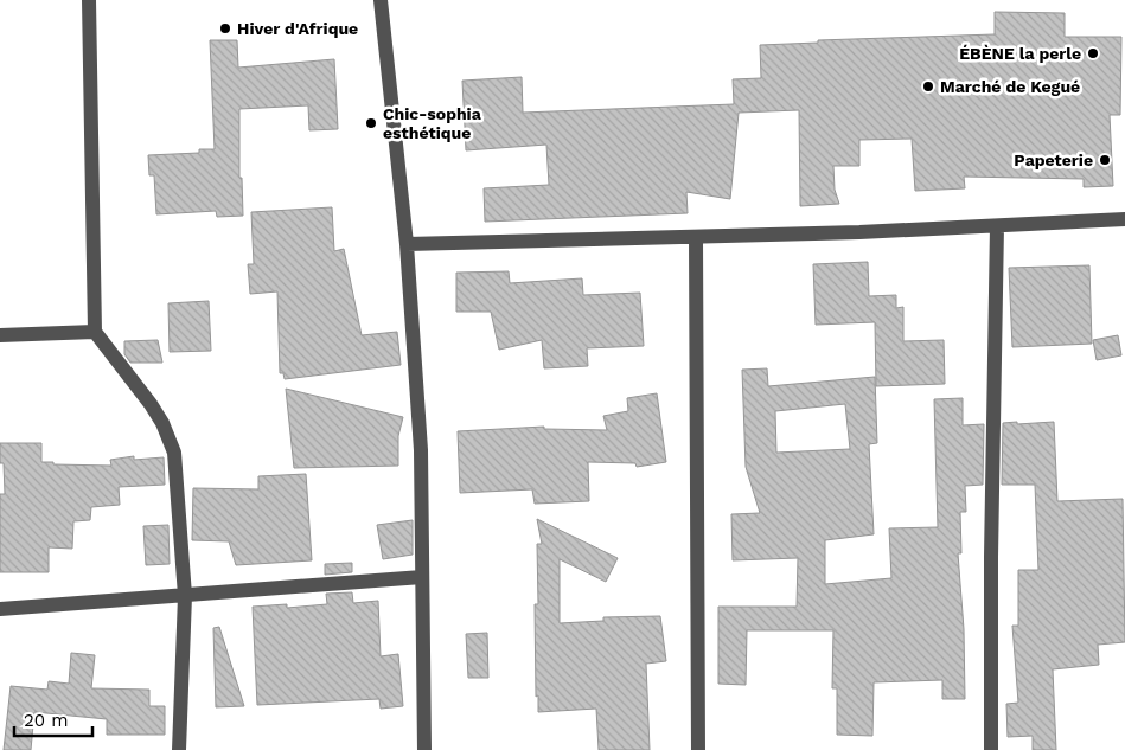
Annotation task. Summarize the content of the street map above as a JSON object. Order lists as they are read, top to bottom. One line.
{"places":["Hiver d'Afrique","ÉBÈNE la perle","Marché de Kegué","Chic-sophia esthétique","Papeterie"],"scale_bar":"20 m"}
